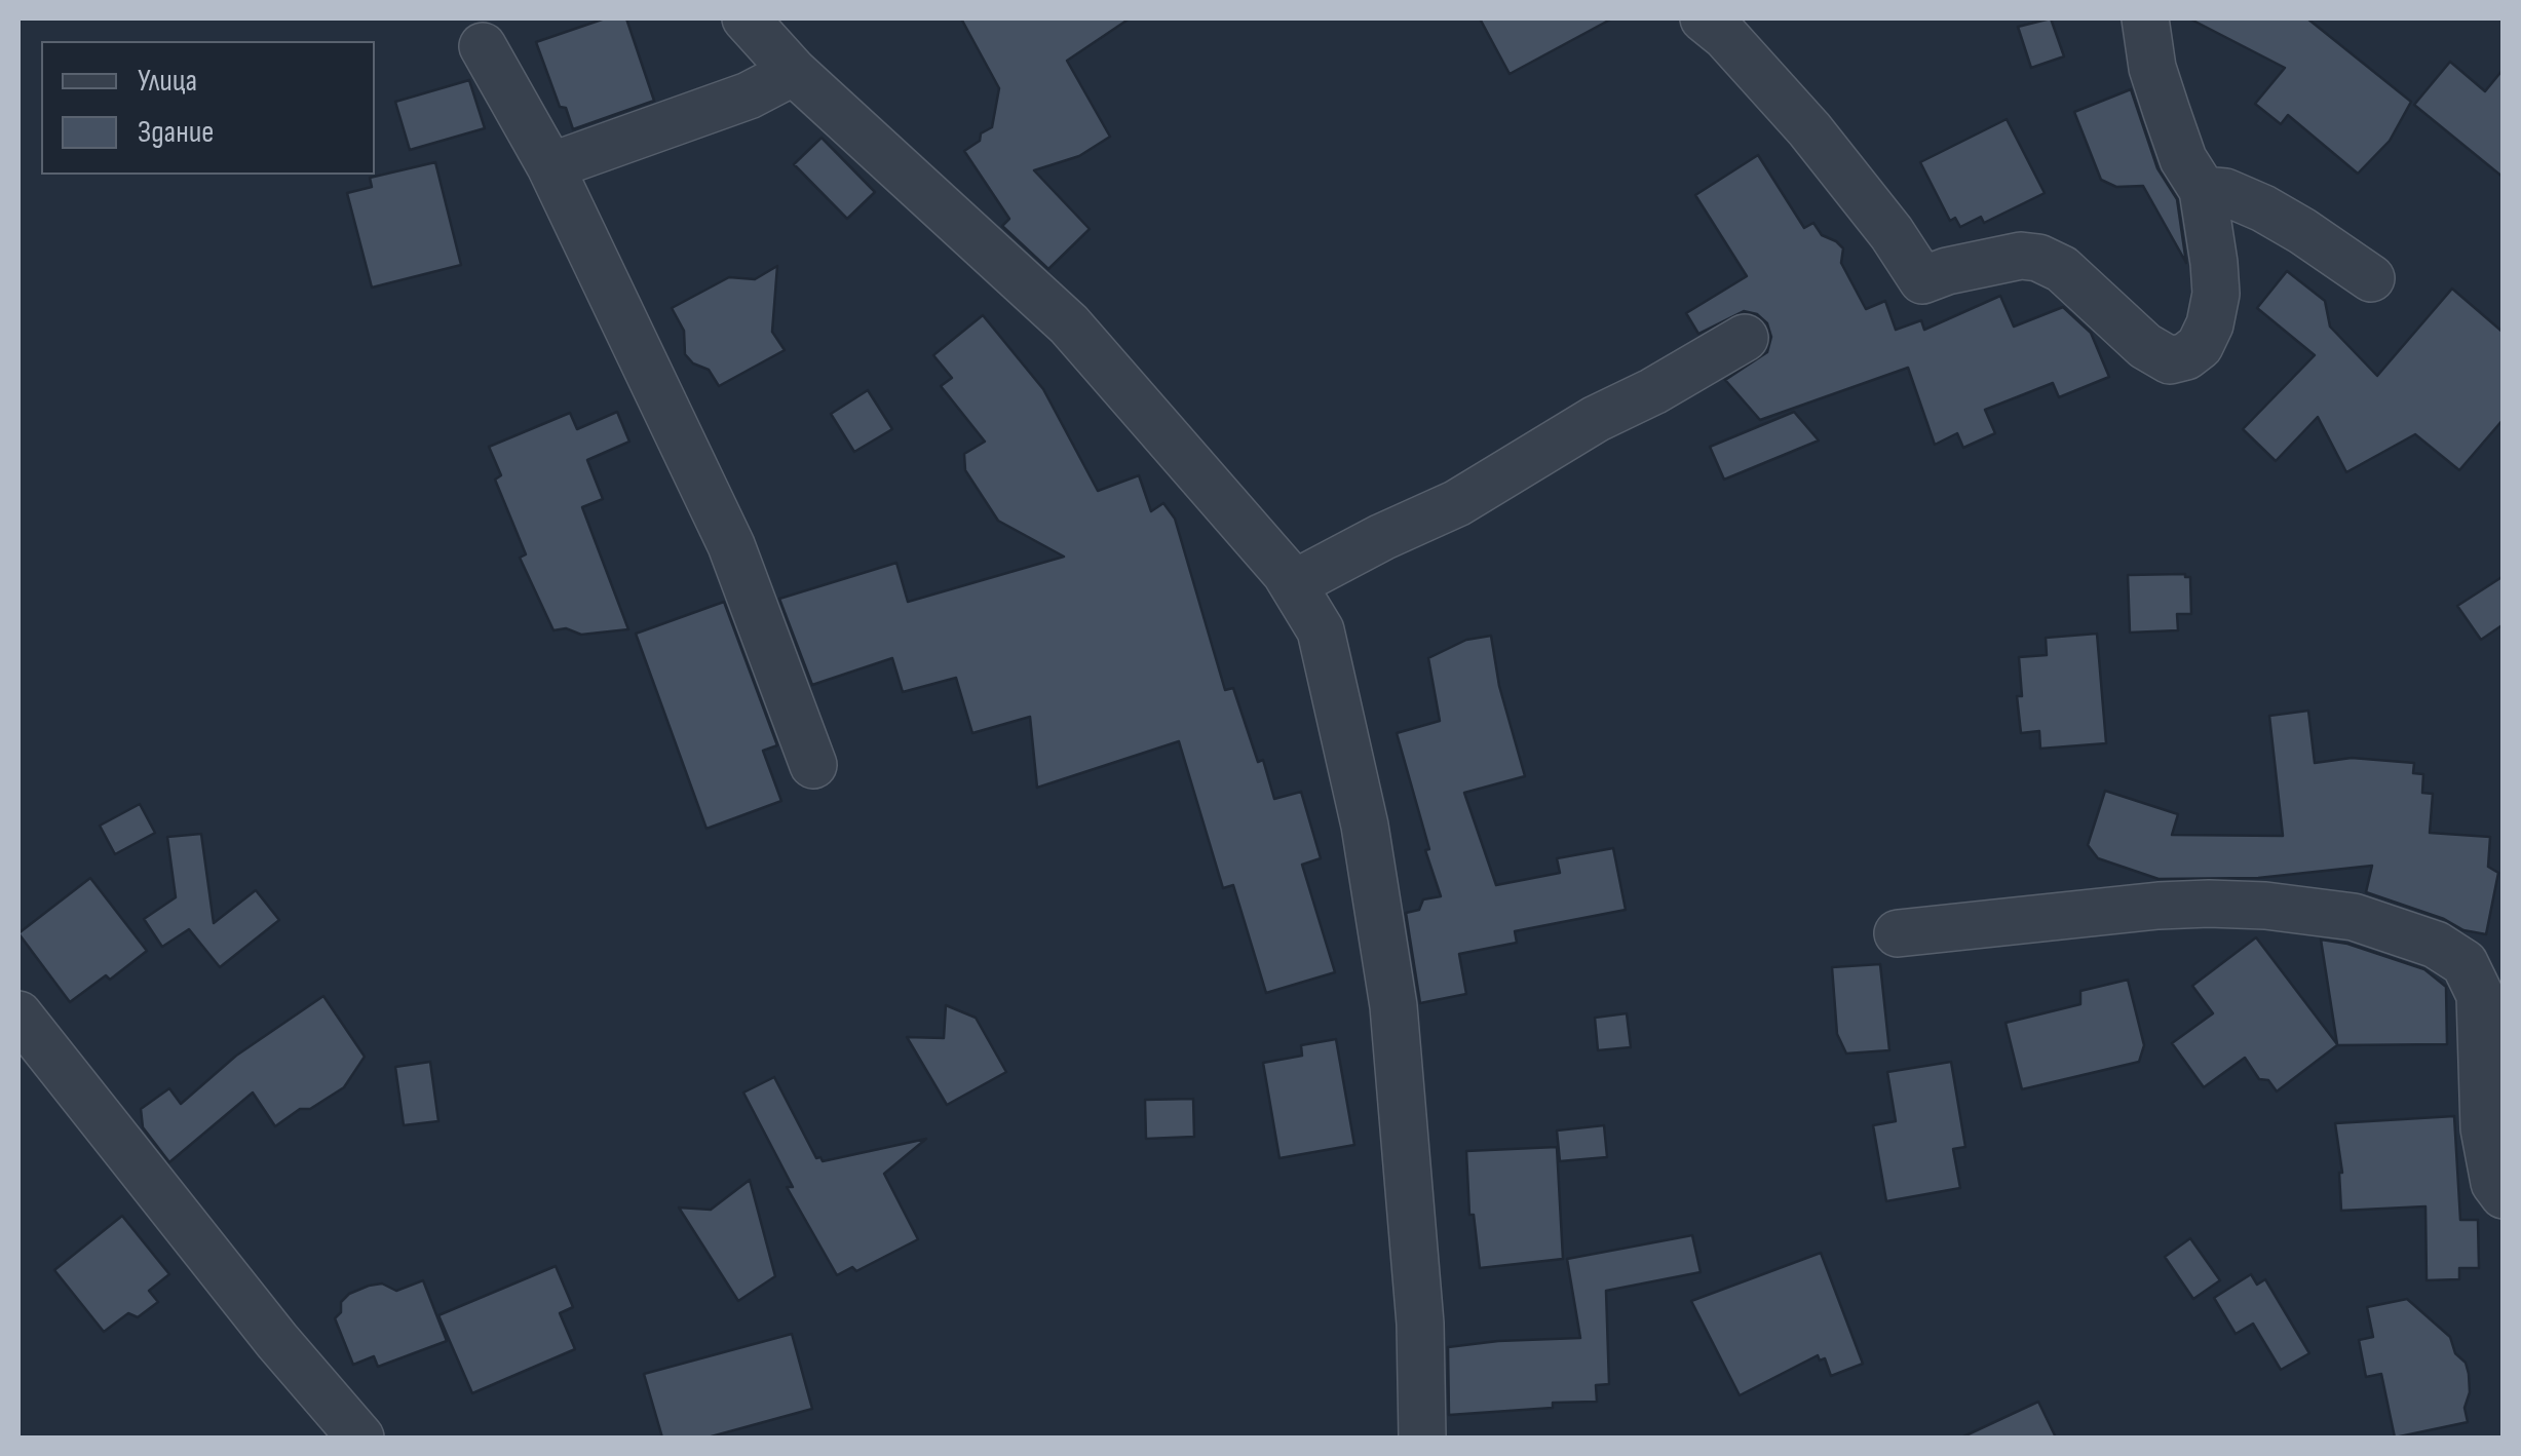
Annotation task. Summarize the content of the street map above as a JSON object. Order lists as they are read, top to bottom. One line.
{"legend":["Улица","Здание"]}
